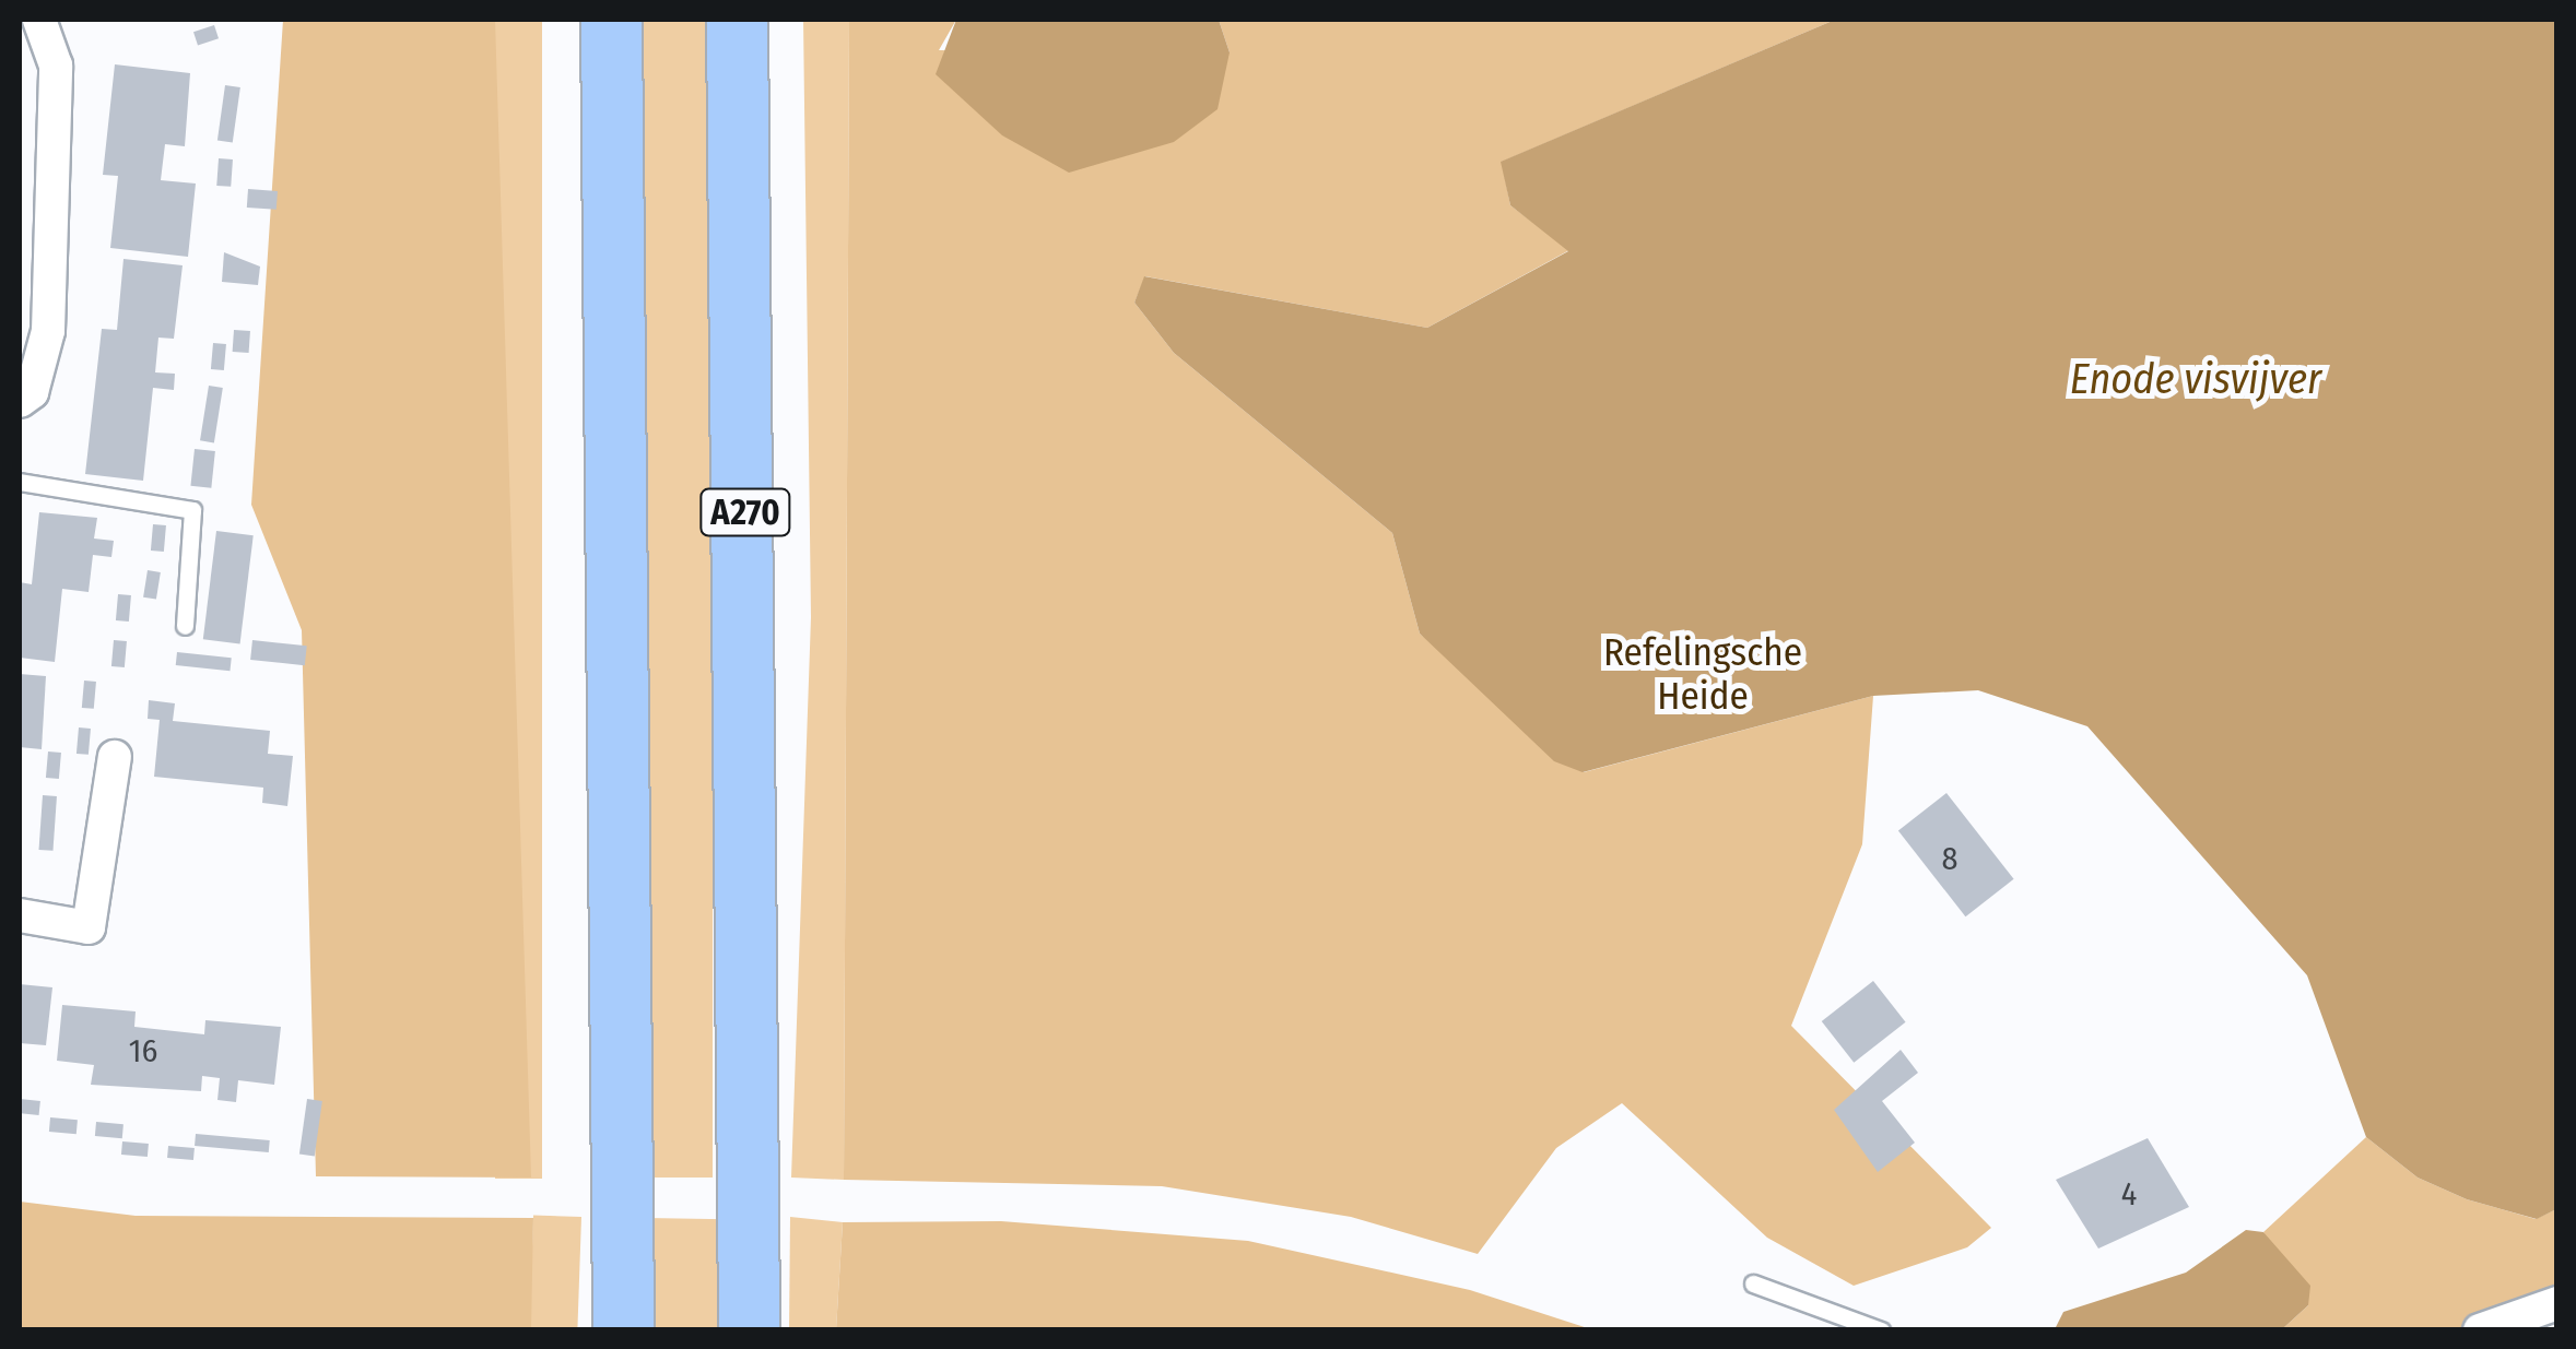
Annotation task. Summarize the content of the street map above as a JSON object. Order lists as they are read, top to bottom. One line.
{"streets":{"highway":["A270"]},"water":["Enode visvijver"],"parks":["Refelingsche Heide"],"house_numbers":["8","16","4"]}
